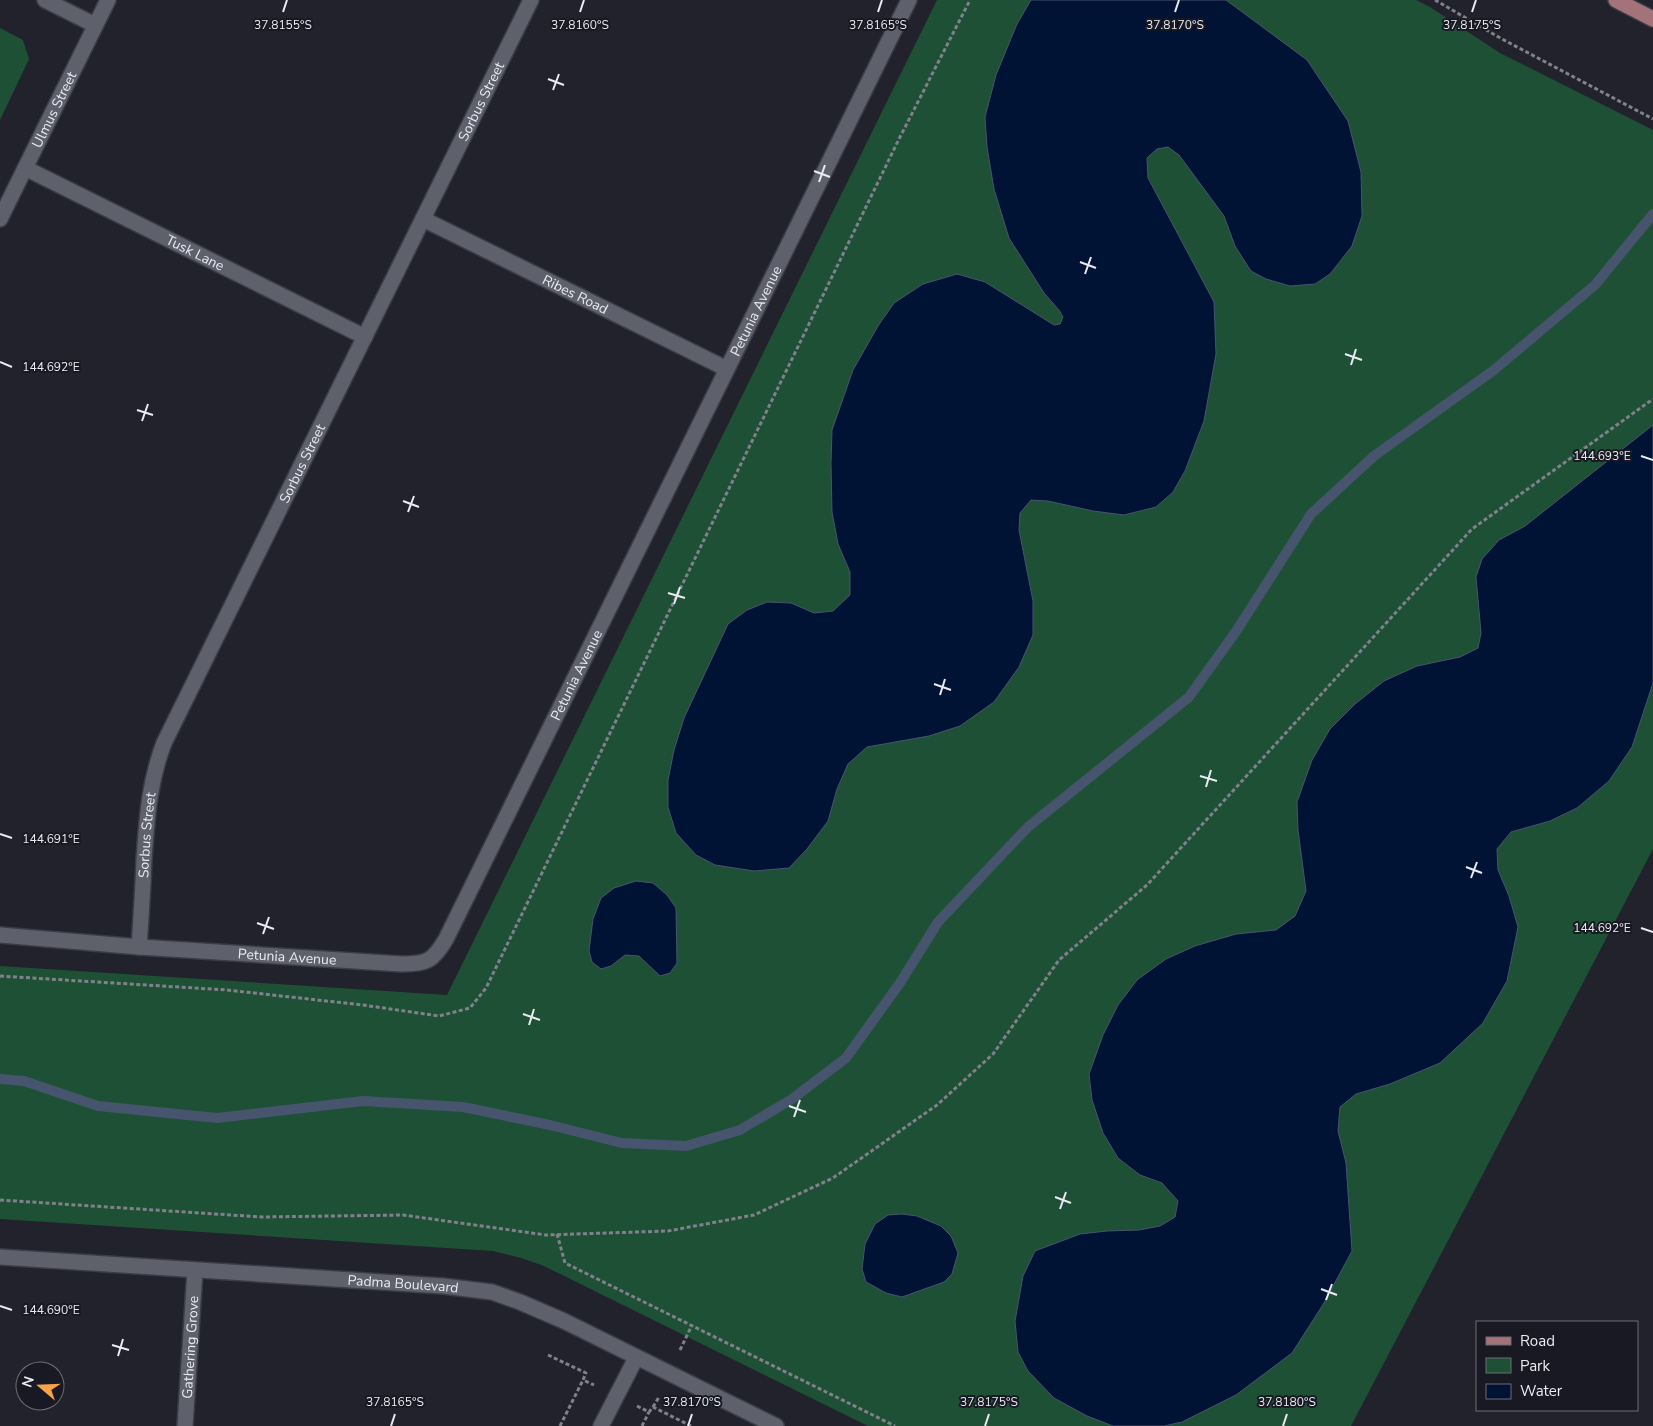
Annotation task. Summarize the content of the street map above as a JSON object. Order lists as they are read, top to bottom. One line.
{"streets":{"street":["Sorbus Street","Ulmus Street","Tusk Lane","Ribes Road","Petunia Avenue","Padma Boulevard","Gathering Grove"]},"crossings":[["Sorbus Street","Tusk Lane"],["Sorbus Street","Ribes Road"],["Sorbus Street","Petunia Avenue"],["Ulmus Street","Tusk Lane"],["Ribes Road","Petunia Avenue"],["Padma Boulevard","Gathering Grove"]],"legend":["Road","Park","Water"],"north":"left","coordinates":["37.8155°S","37.8160°S","37.8165°S","37.8170°S","37.8175°S","144.692°E","144.693°E","144.691°E","144.690°E","37.8180°S"]}
